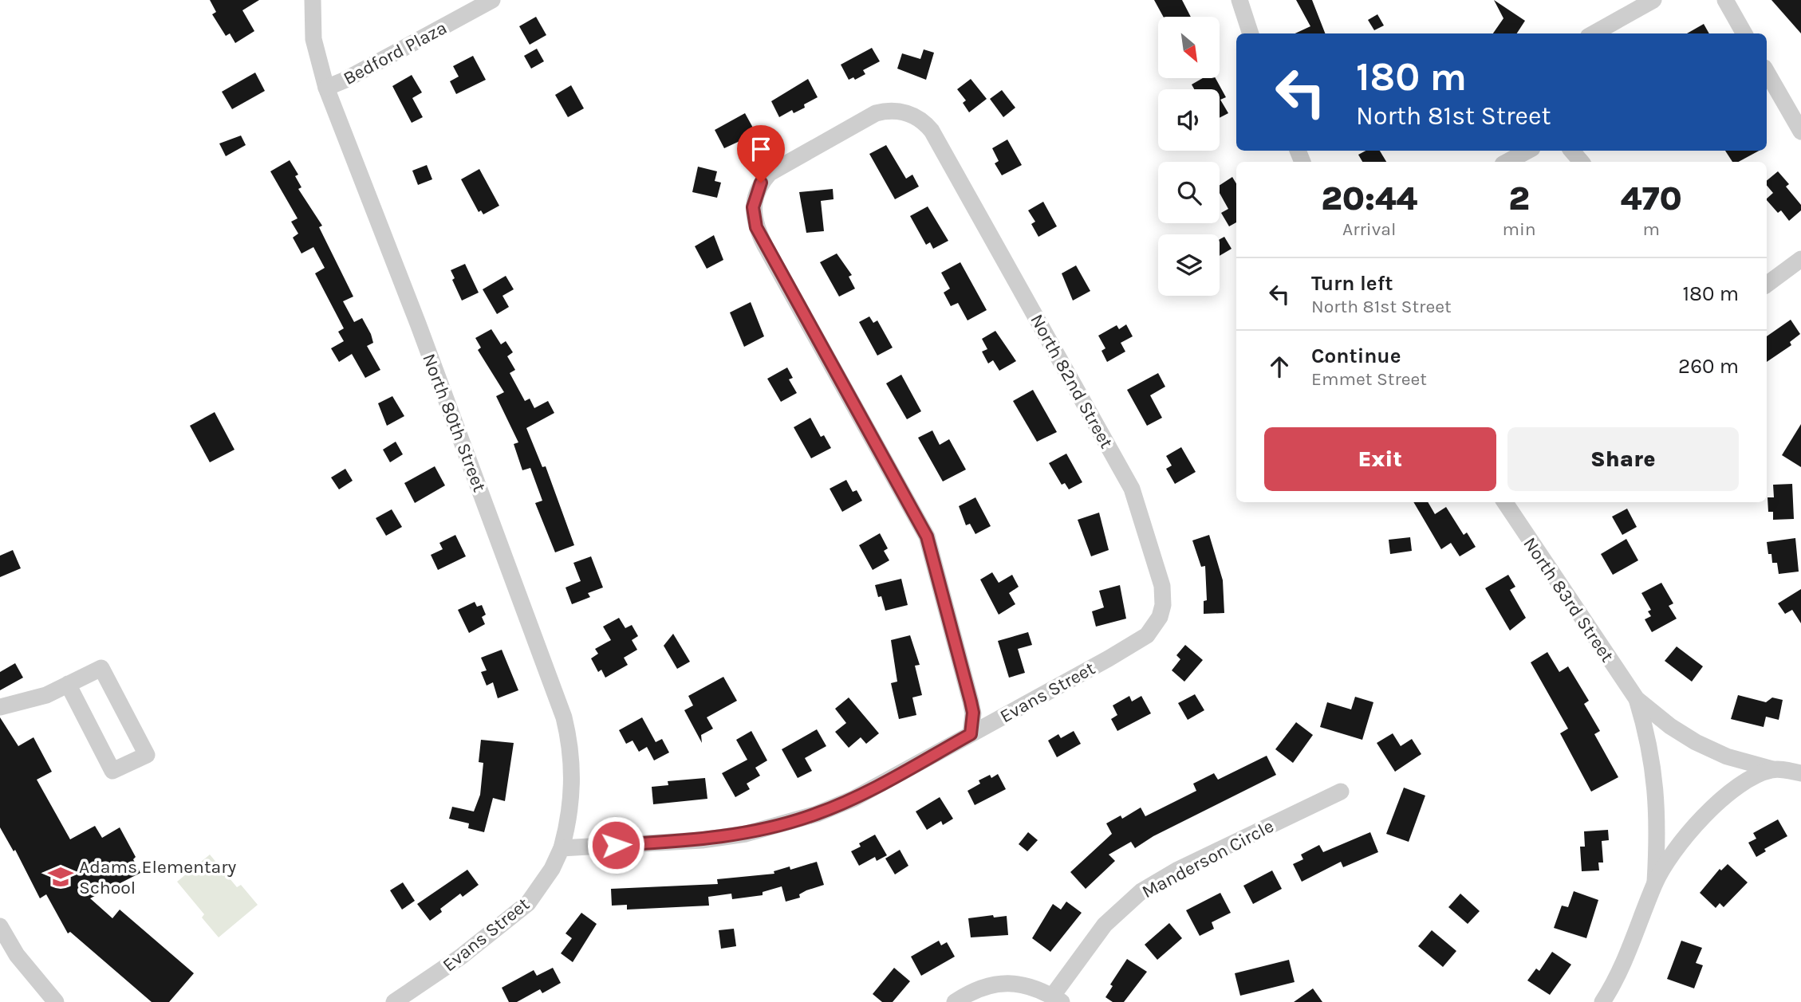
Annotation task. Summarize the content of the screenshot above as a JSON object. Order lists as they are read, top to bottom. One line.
{"streets":{"street":["Bedford Plaza","North 82nd Street","North 80th Street","North 83rd Street","Evans Street","Manderson Circle"]},"crossings":[["Bedford Plaza","North 80th Street"],["North 82nd Street","Evans Street"],["North 80th Street","Evans Street"]],"places":{"school or university":["Adams Elementary School"]},"north":"bottom right","page":{"turn":["180 m","North 81st Street"],"eta":["20:44","Arrival","2","min","470","m"],"list":[{"name":"Turn left","note":"North 81st Street","value":"180 m"},{"name":"Continue","note":"Emmet Street","value":"260 m"}],"buttons":["Exit","Share"]}}
